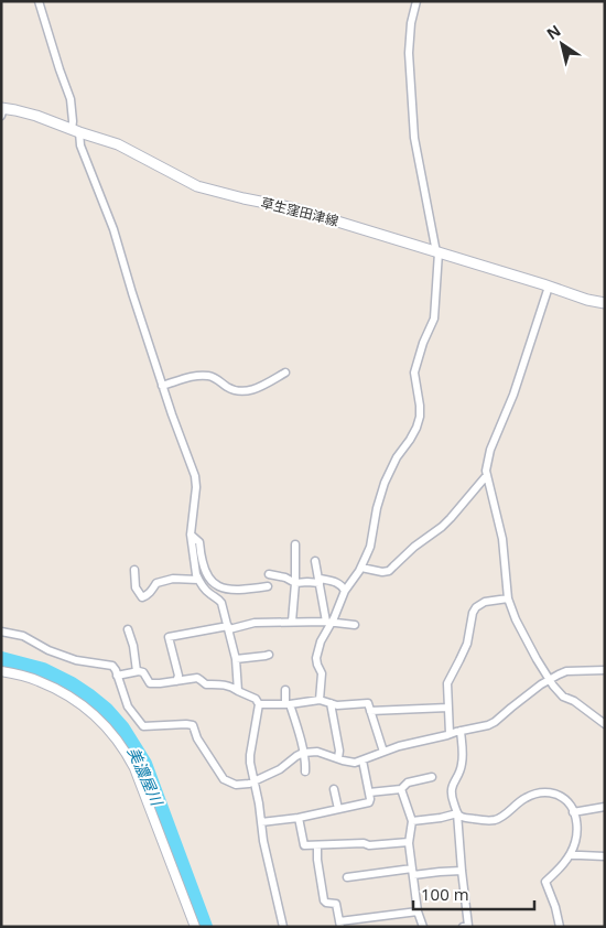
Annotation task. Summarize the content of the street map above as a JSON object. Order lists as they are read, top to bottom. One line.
{"streets":{"main road":["草生窪田津線"]},"water":["美濃屋川"],"scale_bar":"100 m","north":"top left"}
